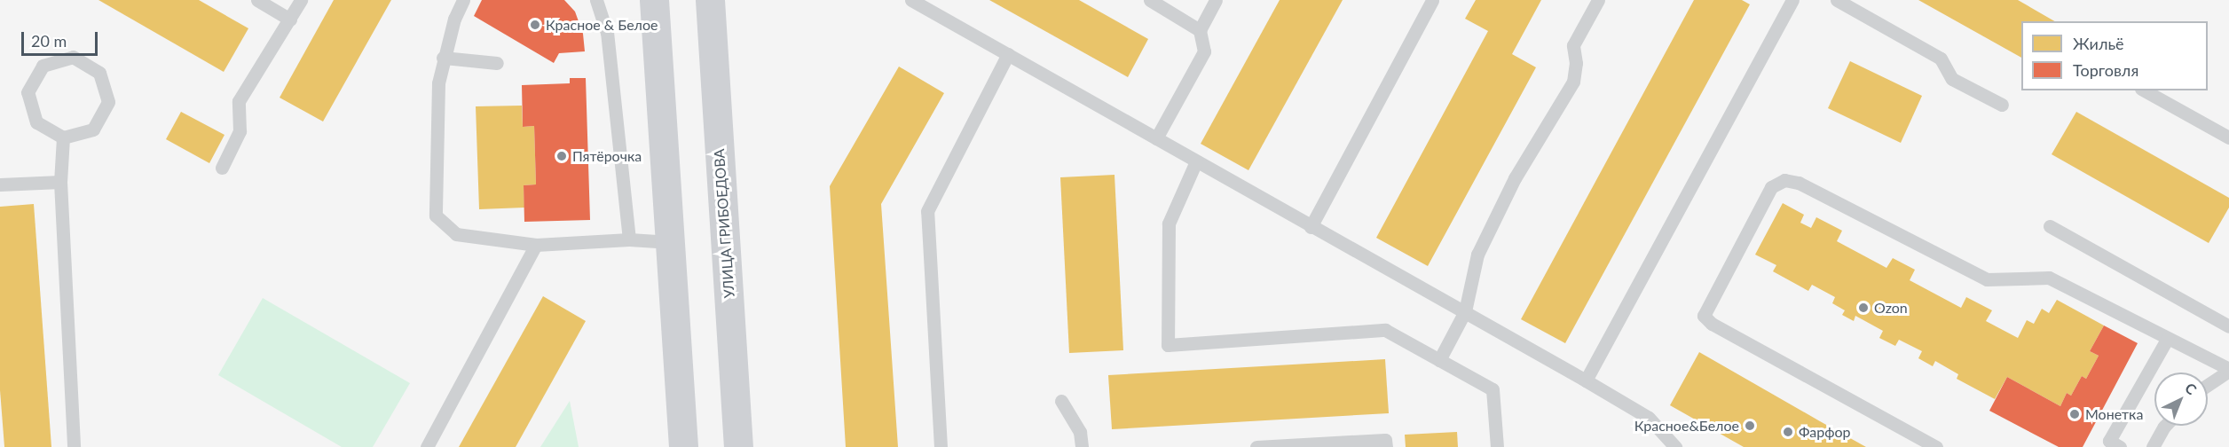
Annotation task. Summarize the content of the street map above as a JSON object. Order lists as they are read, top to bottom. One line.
{"streets":{"main road":["УЛИЦА ГРИБОЕДОВА"]},"places":["Красное & Белое","Пятёрочка","Ozon","Монетка","Красное&Белое","Фарфор"],"legend":["Жильё","Торговля"],"scale_bar":"20 m","north":"top right"}
